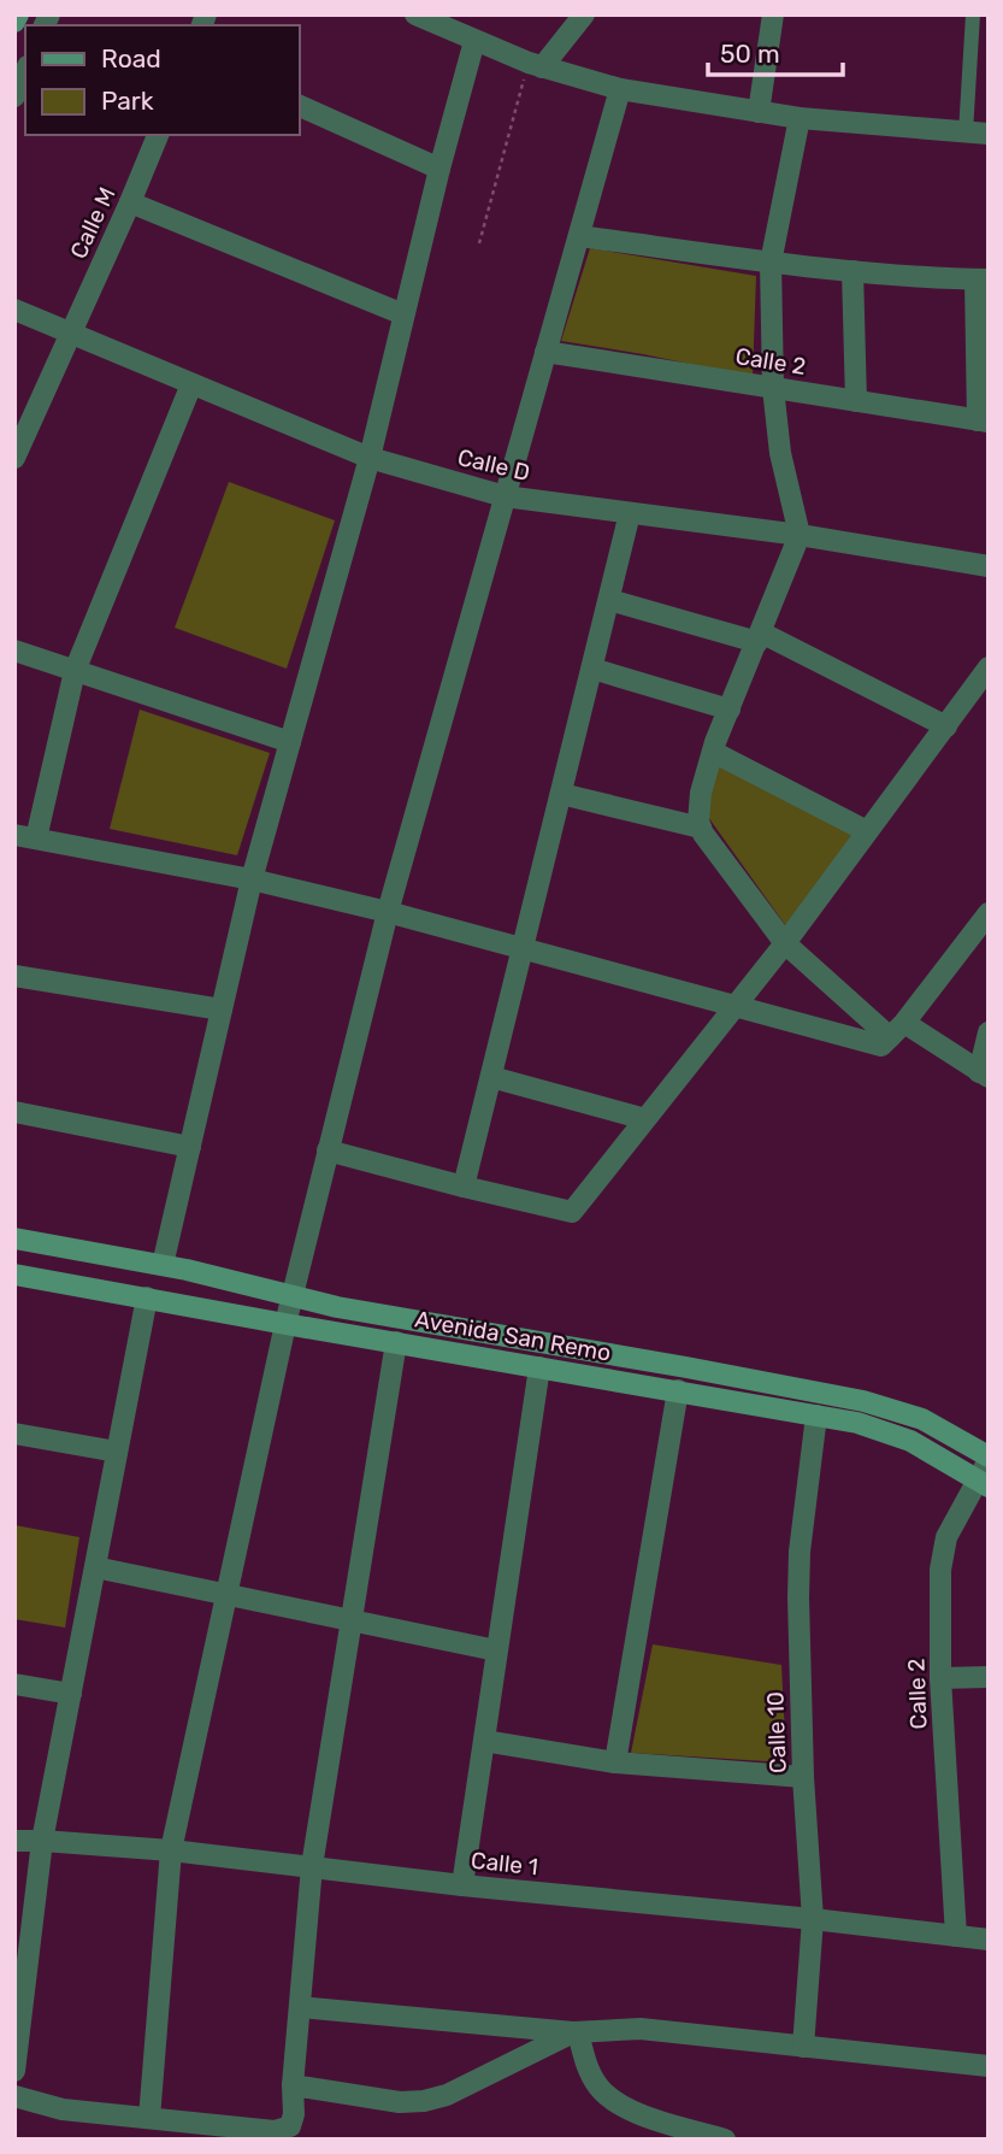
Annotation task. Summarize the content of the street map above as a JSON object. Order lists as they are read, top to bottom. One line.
{"streets":{"main road":["Avenida San Remo"],"street":["Calle M","Calle 2","Calle D","Calle 10","Calle 1"]},"crossings":[["Calle M","Calle D"],["Calle 2","Avenida San Remo"],["Calle 2","Calle 1"],["Avenida San Remo","Calle 10"],["Calle 10","Calle 1"]],"legend":["Road","Park"],"scale_bar":"50 m"}
